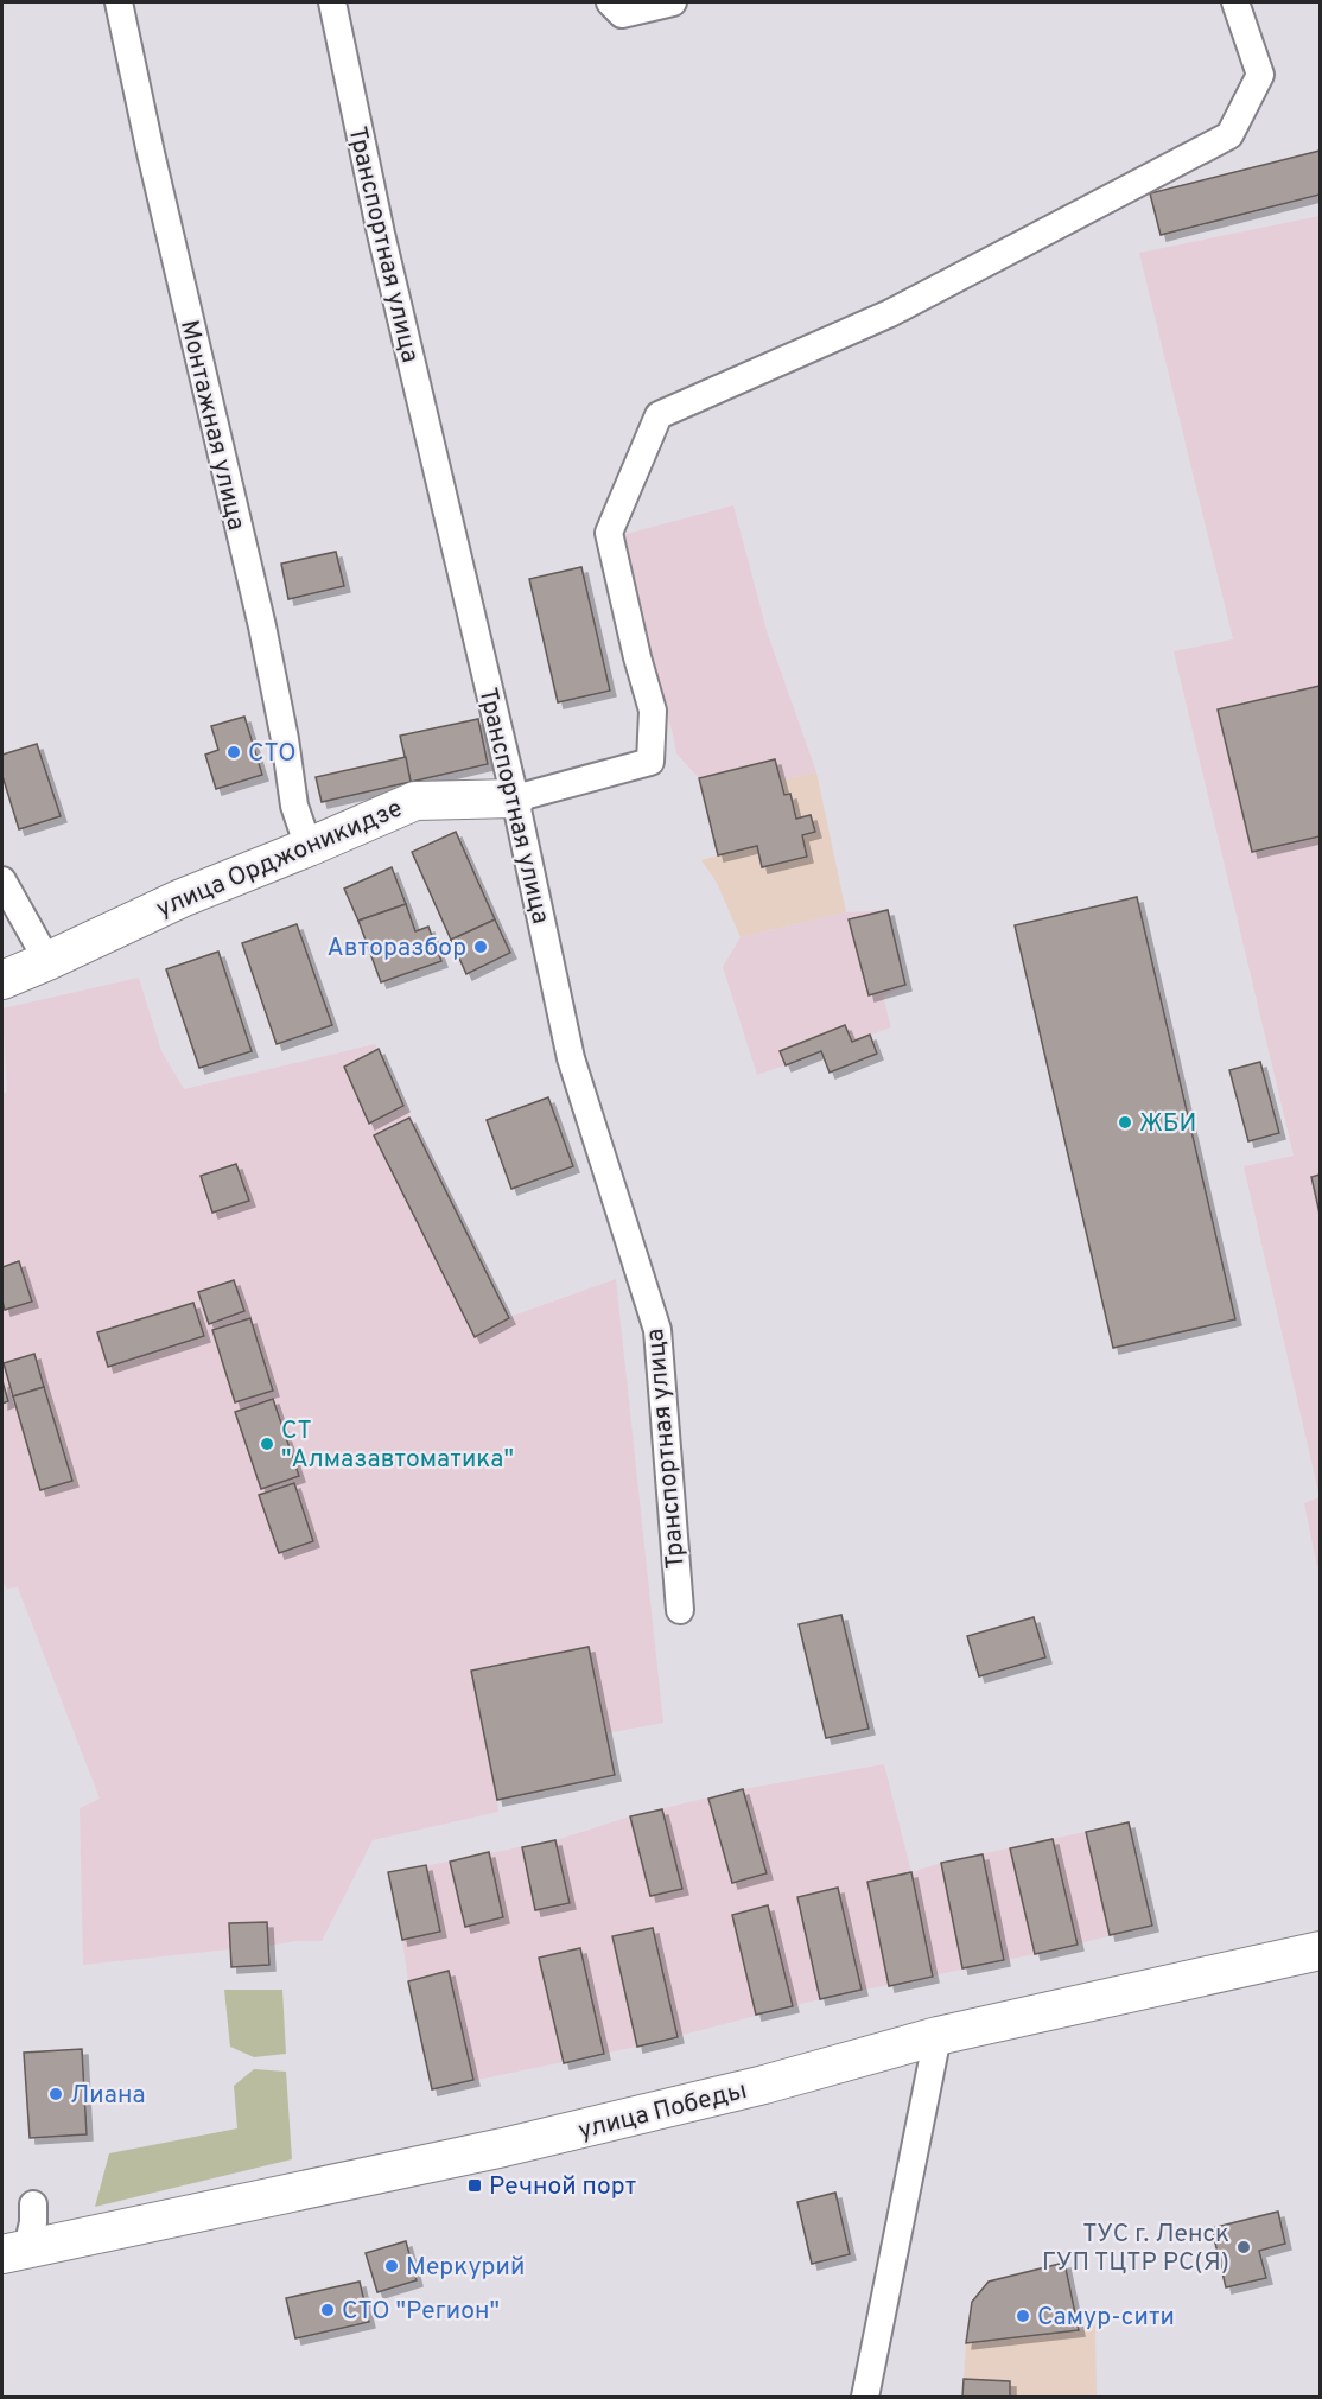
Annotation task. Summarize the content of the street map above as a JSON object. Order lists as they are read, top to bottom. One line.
{"streets":{"main road":["улица Орджоникидзе","улица Победы"],"street":["Транспортная улица","Монтажная улица"]},"crossings":[["Транспортная улица","улица Орджоникидзе"],["Монтажная улица","улица Орджоникидзе"]],"places":{"other":["СТО","Авторазбор","ЖБИ","СТ \"Алмазавтоматика\"","Лиана","ТУС г. Ленск ГУП ТЦТР РС(Я)","Меркурий","СТО \"Регион\"","Самур-сити"],"transit":["Речной порт"]}}
